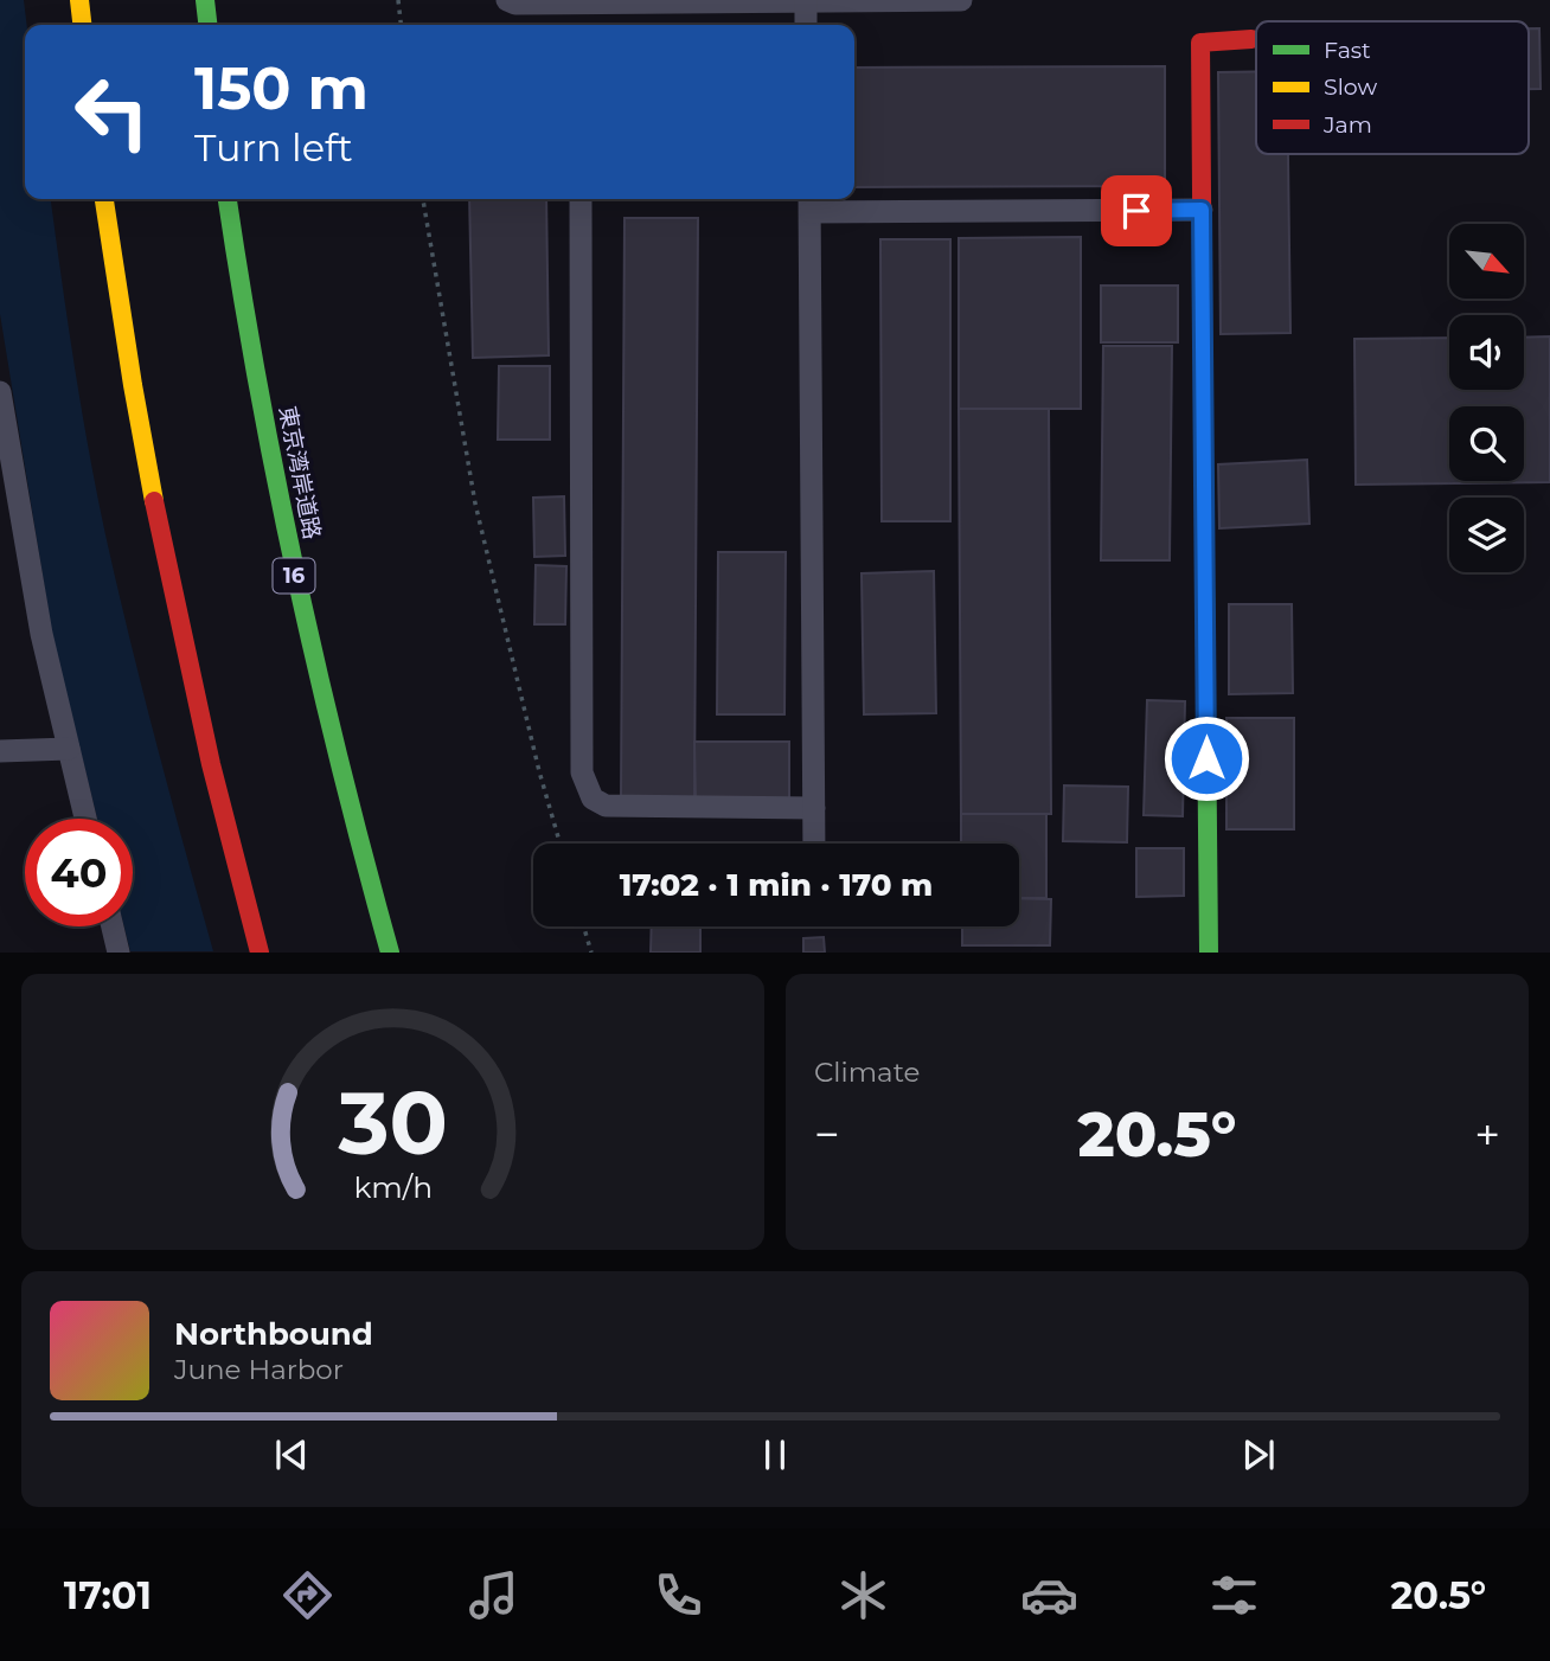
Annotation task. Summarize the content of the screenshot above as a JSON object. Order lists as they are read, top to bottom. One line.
{"streets":{"main road":["東京湾岸道路","16"]},"legend":["Fast","Slow","Jam"],"north":"bottom right","page":{"turn":["150 m","Turn left"],"limit":"40","trip":"17:02 · 1 min · 170 m","tile":"Climate","heat":["−","20.5°","+"],"song":["Northbound","June Harbor"],"tabs":["17:01","20.5°"],"gauge":["30","km/h"]}}
